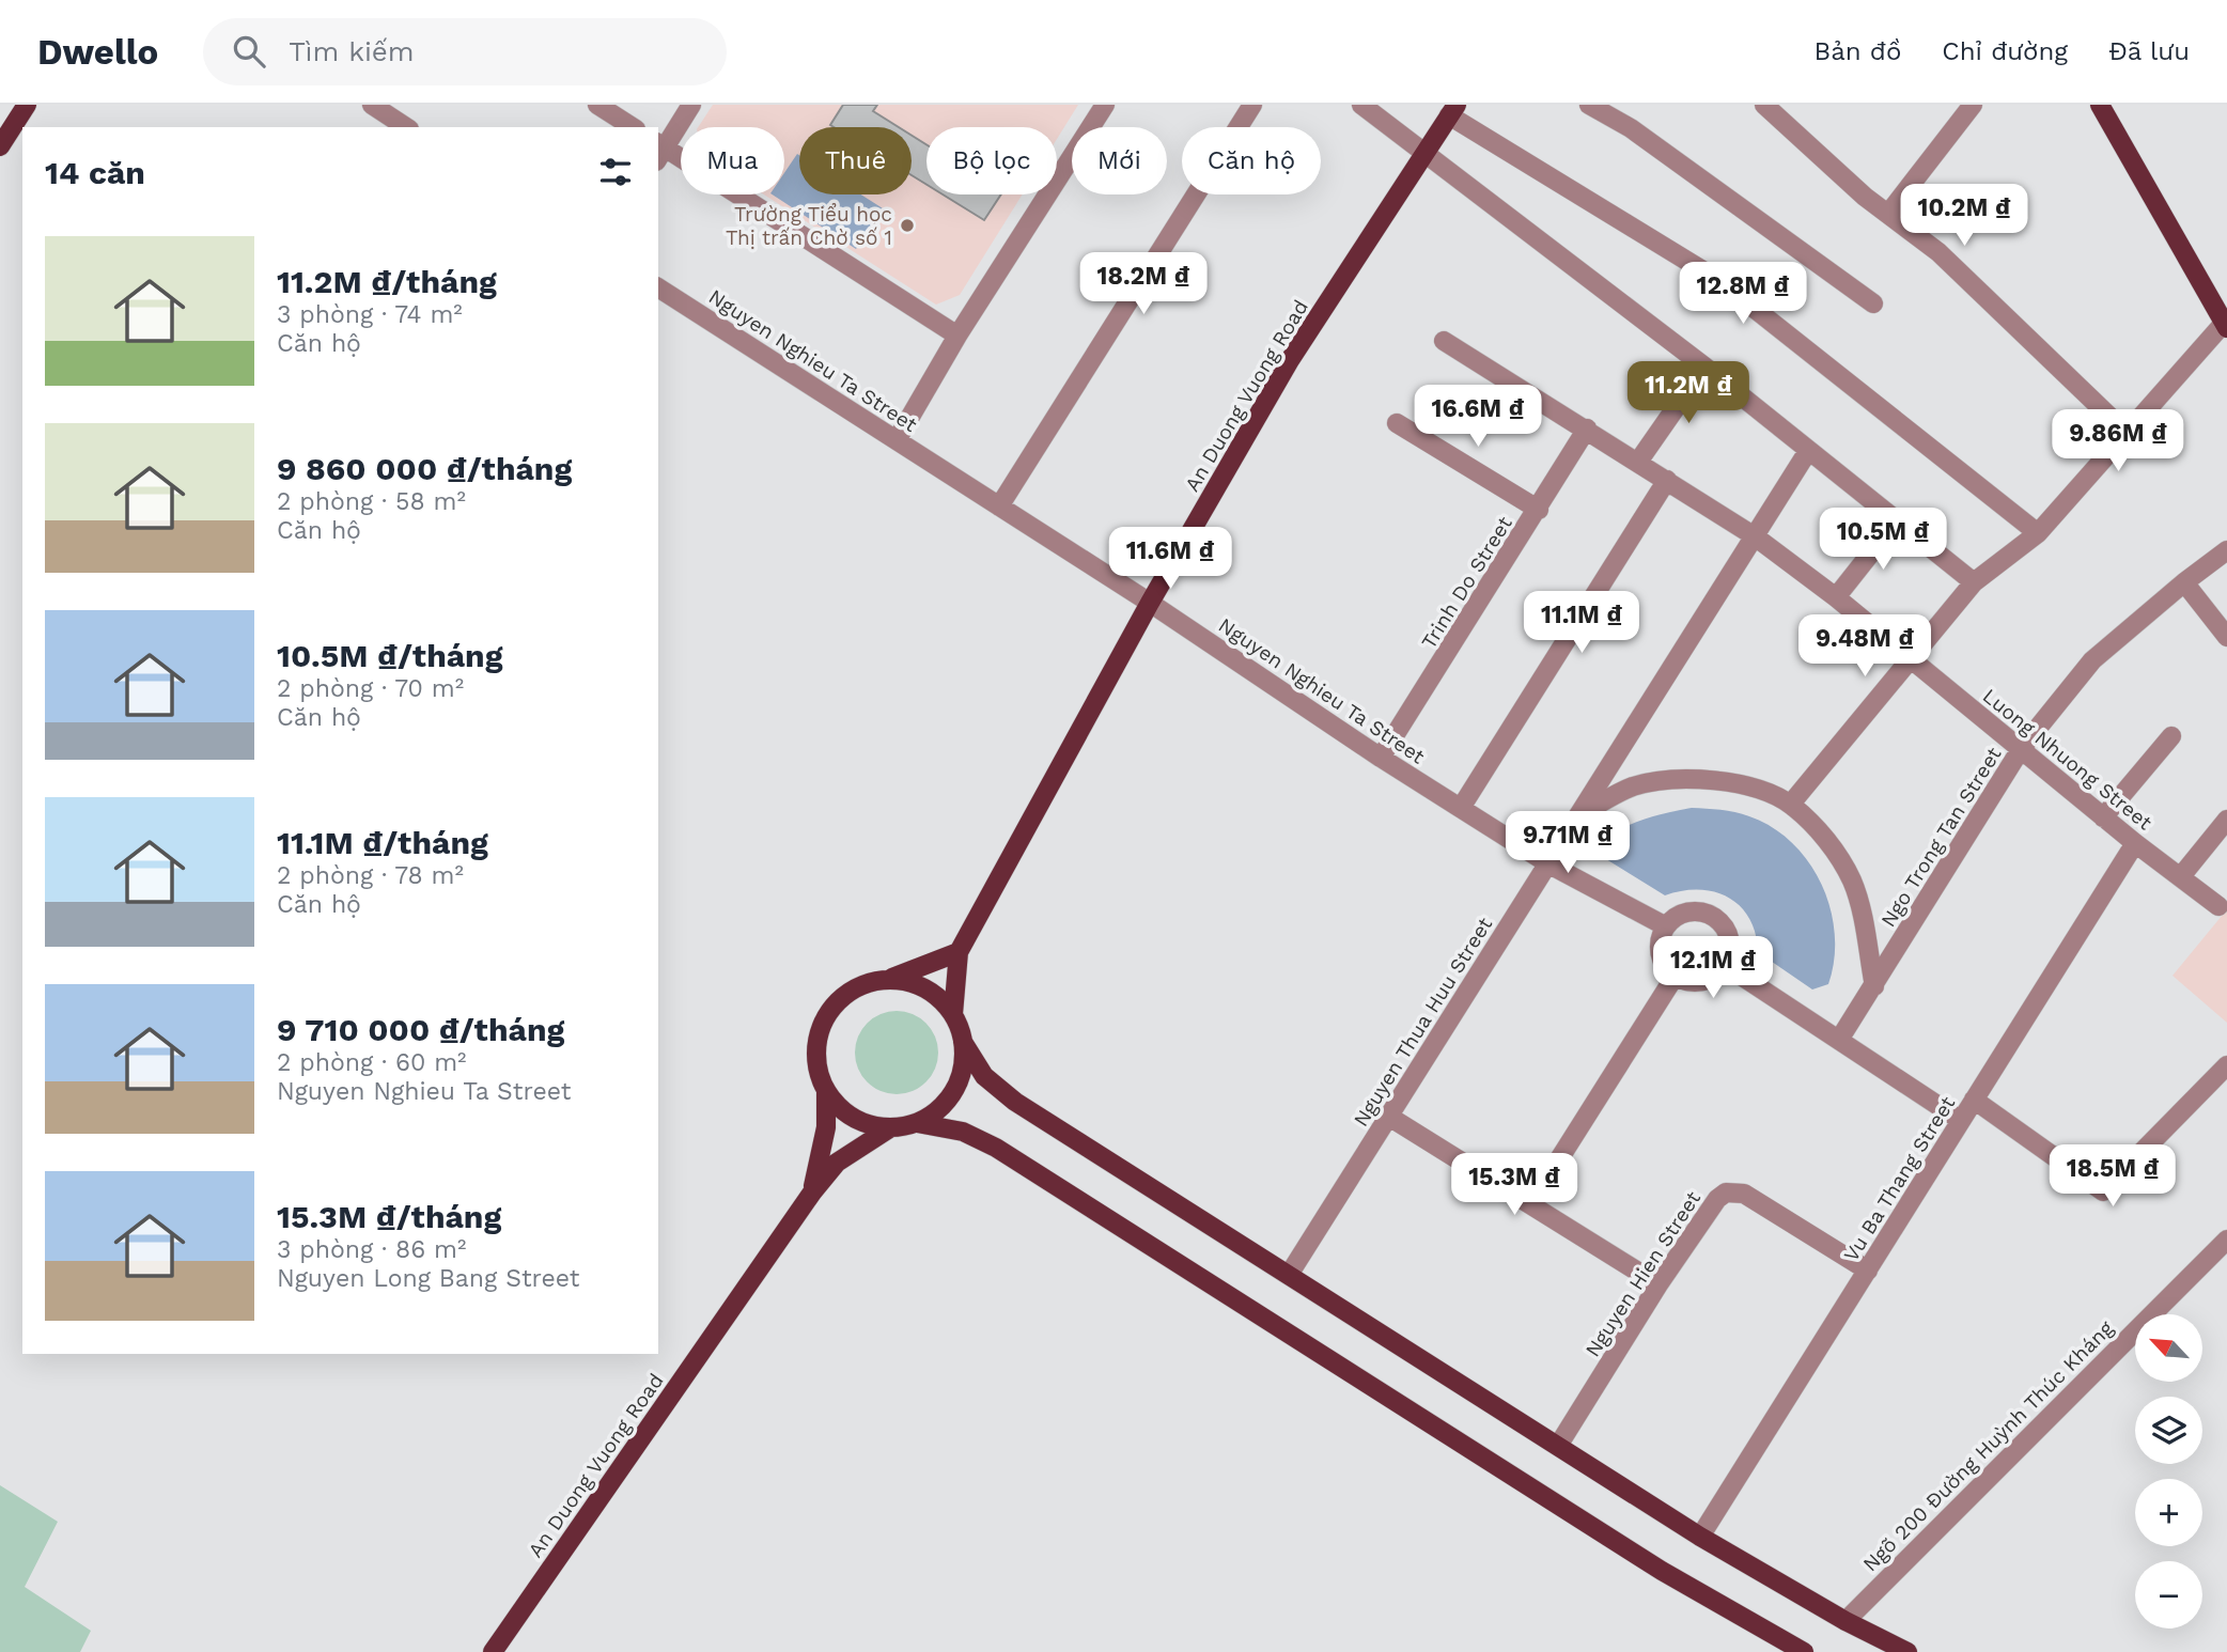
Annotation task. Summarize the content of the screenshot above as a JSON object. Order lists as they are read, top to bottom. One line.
{"streets":{"main road":["An Duong Vuong Road"],"street":["Nguyen Nghieu Ta Street","Trinh Do Street","Luong Nhuong Street","Ngo Trong Tan Street","Nguyen Thua Huu Street","Vu Ba Thang Street","Nguyen Hien Street","Ngõ 200 Đường Huỳnh Thúc Kháng"]},"crossings":[["Nguyen Nghieu Ta Street","An Duong Vuong Road"],["Nguyen Nghieu Ta Street","Trinh Do Street"],["Nguyen Nghieu Ta Street","Nguyen Thua Huu Street"],["Trinh Do Street","Luong Nhuong Street"],["Luong Nhuong Street","Ngo Trong Tan Street"],["Luong Nhuong Street","Nguyen Thua Huu Street"],["Luong Nhuong Street","Vu Ba Thang Street"],["Vu Ba Thang Street","Nguyen Hien Street"]],"places":["Trường Tiểu học Thị trấn Chờ số 1"],"north":"top left","page":{"header":"Dwello","search":"Tìm kiếm","nav":["Bản đồ","Chỉ đường","Đã lưu"],"chip":["Mua","Thuê","Bộ lọc","Mới","Căn hộ"],"heading":"14 căn","price":["10.2M ₫","18.2M ₫","12.8M ₫","11.2M ₫","16.6M ₫","9.86M ₫","10.5M ₫","11.6M ₫","11.1M ₫","9.48M ₫","9.71M ₫","12.1M ₫","18.5M ₫","15.3M ₫"],"list":[{"name":"11.2M ₫/tháng","note":"3 phòng · 74 m² · Căn hộ"},{"name":"9 860 000 ₫/tháng","note":"2 phòng · 58 m² · Căn hộ"},{"name":"10.5M ₫/tháng","note":"2 phòng · 70 m² · Căn hộ"},{"name":"11.1M ₫/tháng","note":"2 phòng · 78 m² · Căn hộ"},{"name":"9 710 000 ₫/tháng","note":"2 phòng · 60 m² · Nguyen Nghieu Ta Street"},{"name":"15.3M ₫/tháng","note":"3 phòng · 86 m² · Nguyen Long Bang Street"}],"map_buttons":["+","−"]}}
